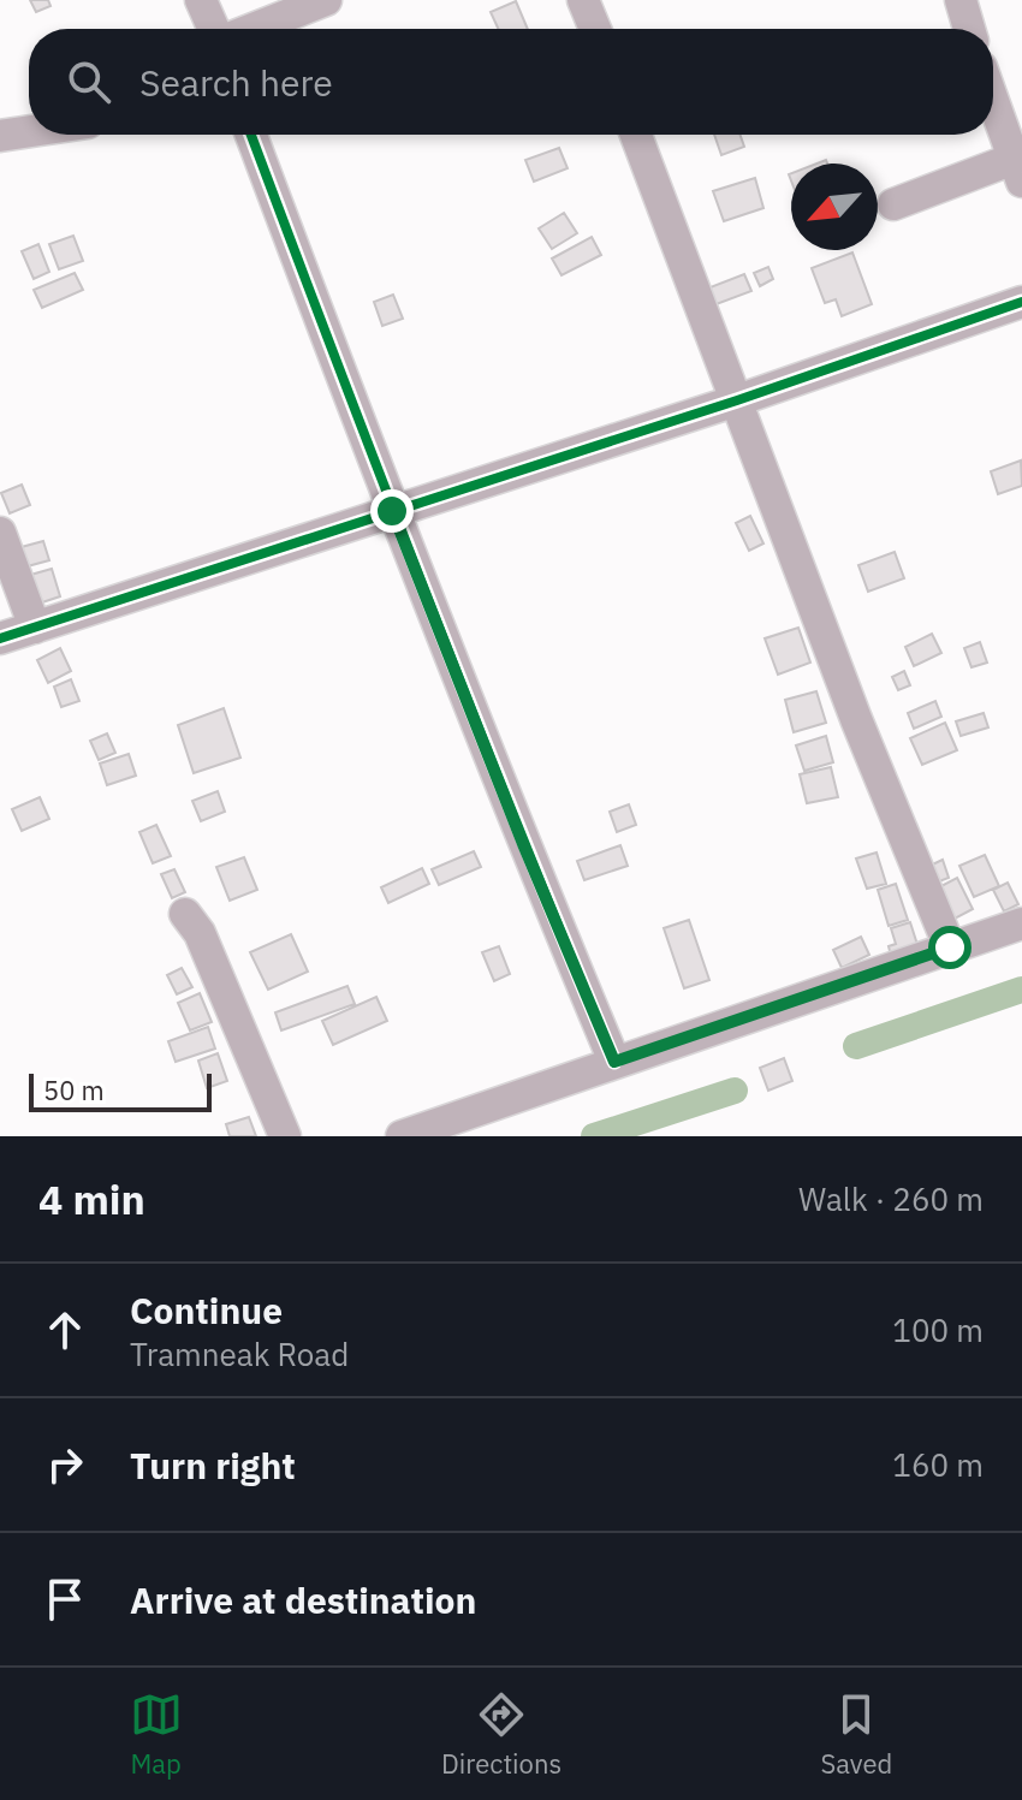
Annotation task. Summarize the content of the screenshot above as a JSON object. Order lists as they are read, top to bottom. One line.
{"scale_bar":"50 m","north":"bottom left","page":{"search":"Search here","scale":"50 m","heading":["4 min","Walk · 260 m"],"list":[["Continue","Tramneak Road","100 m"],["Turn right","160 m"],"Arrive at destination"],"nav":["Map","Directions","Saved"]}}
